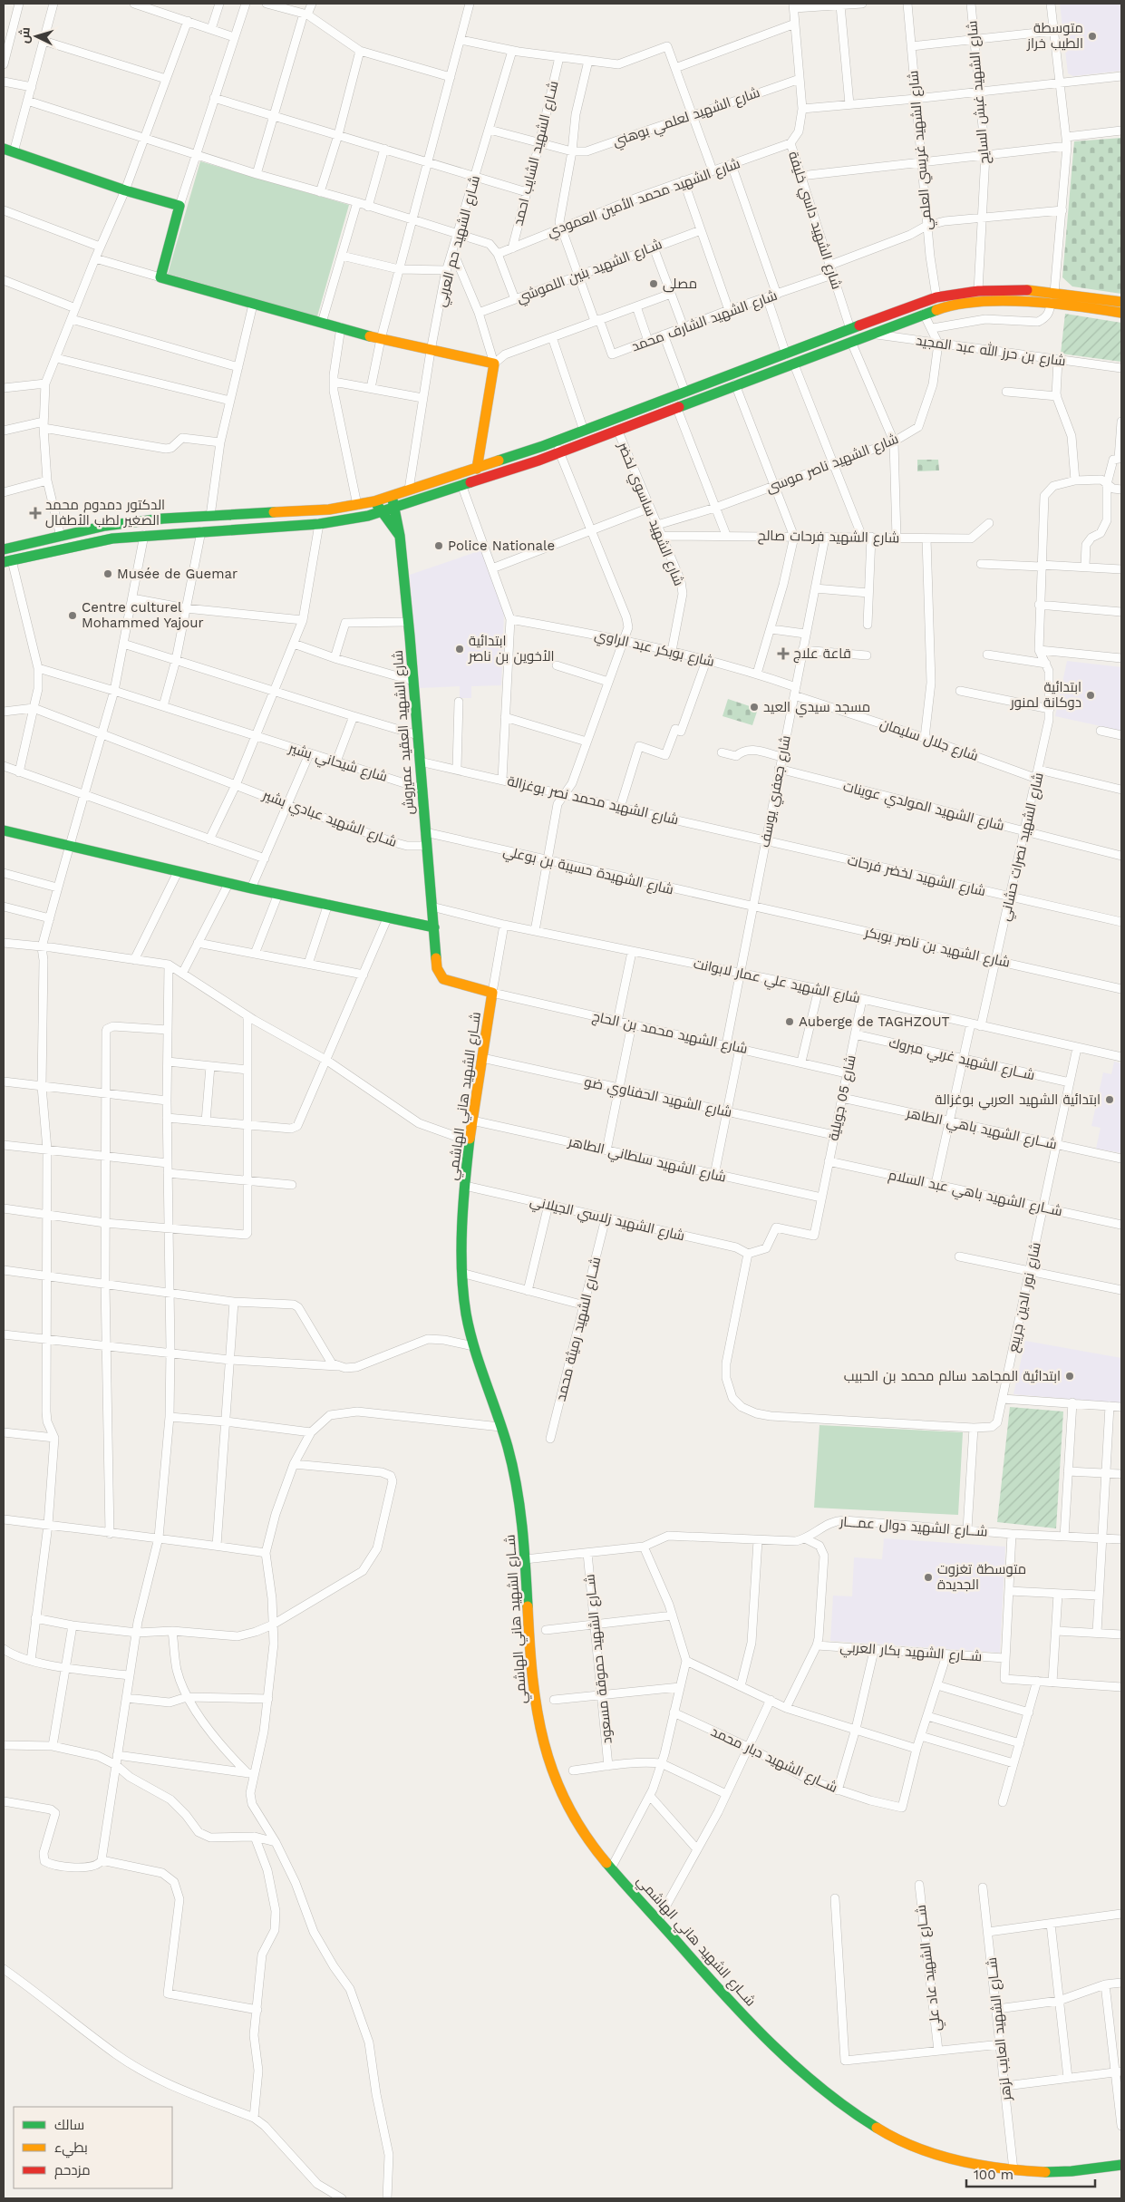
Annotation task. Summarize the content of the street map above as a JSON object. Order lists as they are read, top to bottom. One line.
{"streets":{"main road":["شارع الشهيد العقيد عميروش","شــارع الشهيد هاني الهاشمي"],"street":["شارع الشهيد غبش السايح","شارع الشهيد لعلمي بوهني","شارع الشهيد غريسي العلمي","شـارع الشهيد الشايب احمد","شارع الشهيد محمد الأمين العمودي","شارع الشهيد داسي خليفة","شـارع الشهيد حم العربي","شـارع الشهيد بنين اللموشي","شارع الشهيد الشارف محمد","شارع بن حرز الله عبد المجيد","شارع الشهيد ناصر موسى","شارع الشهيد ساسوي لخضر","شارع الشهيد فرحات صالح","شارع بوبكر عبد الراوي","شارع جلال سليمان","شارع شيحاني بشير","شارع جعفري يوسف","شارع الشهيد محمد نصر بوغزالة","شارع الشهيد المولدي عوينات","شـارع الشهيد عبادي بشير","شارع الشهيد نصرات حشاني","شارع الشهيدة حسيبة بن بوعلي","شارع الشهيد لخضر فرحات","شارع الشهيد بن ناصر بوبكر","شارع الشهيد علي عمار لابوانت","شارع الشهيد محمد بن الحاج","شــارع الشهيد غربي مبروك","شارع الشهيد الحفناوي ضو","شارع 05 جويلية","شــارع الشهيد باهي الطاهر","شارع الشهيد سلطاني الطاهر","شــارع الشهيد باهي عبد السلام","شارع الشهيد زلاسي الجيلاني","شارع نور الدين جريبع","شــارع الشهيد رميثة محمد","شــارع الشهيد دوال عمـــار","شــارع الشهيد بكار العربي","شــارع الشهيد حموقة مسعود","شــارع الشهيد دبار محمد","شــارع الشهيد عاد علي","شــارع الشهيد العايب لزهر"]},"crossings":[["شارع الشهيد لعلمي بوهني","شارع الشهيد داسي خليفة"],["شـارع الشهيد الشايب احمد","شارع الشهيد محمد الأمين العمودي"],["شارع الشهيد محمد الأمين العمودي","شارع الشهيد داسي خليفة"],["شارع الشهيد داسي خليفة","شارع الشهيد الشارف محمد"],["شارع بن حرز الله عبد المجيد","شارع الشهيد ناصر موسى"],["شارع الشهيد ناصر موسى","شارع الشهيد ساسوي لخضر"],["شارع الشهيد ساسوي لخضر","شارع الشهيد فرحات صالح"],["شارع الشهيد ساسوي لخضر","شارع بوبكر عبد الراوي"],["شارع الشهيد فرحات صالح","شارع جعفري يوسف"],["شارع بوبكر عبد الراوي","شارع جلال سليمان"],["شارع بوبكر عبد الراوي","شارع جعفري يوسف"],["شارع الشهيد العقيد عميروش","شارع شيحاني بشير"],["شارع الشهيد العقيد عميروش","شارع الشهيد محمد نصر بوغزالة"],["شارع الشهيد العقيد عميروش","شـارع الشهيد عبادي بشير"],["شارع الشهيد العقيد عميروش","شارع الشهيدة حسيبة بن بوعلي"],["شارع الشهيد العقيد عميروش","شارع الشهيد علي عمار لابوانت"],["شارع الشهيد العقيد عميروش","شارع الشهيد محمد بن الحاج"],["شارع الشهيد العقيد عميروش","شــارع الشهيد هاني الهاشمي"],["شارع جلال سليمان","شارع جعفري يوسف"],["شارع جلال سليمان","شارع الشهيد نصرات حشاني"],["شارع جعفري يوسف","شارع الشهيد محمد نصر بوغزالة"],["شارع جعفري يوسف","شارع الشهيد المولدي عوينات"],["شارع جعفري يوسف","شارع الشهيدة حسيبة بن بوعلي"],["شارع جعفري يوسف","شارع الشهيد لخضر فرحات"],["شارع جعفري يوسف","شارع الشهيد بن ناصر بوبكر"],["شارع جعفري يوسف","شارع الشهيد علي عمار لابوانت"],["شارع جعفري يوسف","شارع الشهيد محمد بن الحاج"],["شارع الشهيد محمد نصر بوغزالة","شارع الشهيد لخضر فرحات"],["شارع الشهيد المولدي عوينات","شارع الشهيد نصرات حشاني"],["شارع الشهيد نصرات حشاني","شارع الشهيد لخضر فرحات"],["شارع الشهيد نصرات حشاني","شارع الشهيد بن ناصر بوبكر"],["شارع الشهيد نصرات حشاني","شارع الشهيد علي عمار لابوانت"],["شارع الشهيدة حسيبة بن بوعلي","شارع الشهيد بن ناصر بوبكر"],["شارع الشهيد علي عمار لابوانت","شــارع الشهيد هاني الهاشمي"],["شارع الشهيد علي عمار لابوانت","شارع 05 جويلية"],["شارع الشهيد علي عمار لابوانت","شارع نور الدين جريبع"],["شارع الشهيد محمد بن الحاج","شــارع الشهيد هاني الهاشمي"],["شارع الشهيد محمد بن الحاج","شارع 05 جويلية"],["شــارع الشهيد غربي مبروك","شارع 05 جويلية"],["شــارع الشهيد غربي مبروك","شارع نور الدين جريبع"],["شــارع الشهيد هاني الهاشمي","شارع الشهيد الحفناوي ضو"],["شــارع الشهيد هاني الهاشمي","شارع الشهيد سلطاني الطاهر"],["شــارع الشهيد هاني الهاشمي","شارع الشهيد زلاسي الجيلاني"],["شــارع الشهيد هاني الهاشمي","شــارع الشهيد دوال عمـــار"],["شــارع الشهيد هاني الهاشمي","شــارع الشهيد العايب لزهر"],["شارع الشهيد الحفناوي ضو","شارع 05 جويلية"],["شارع 05 جويلية","شــارع الشهيد باهي الطاهر"],["شارع 05 جويلية","شارع الشهيد سلطاني الطاهر"],["شارع 05 جويلية","شــارع الشهيد باهي عبد السلام"],["شارع 05 جويلية","شارع الشهيد زلاسي الجيلاني"],["شــارع الشهيد باهي الطاهر","شارع نور الدين جريبع"],["شــارع الشهيد باهي عبد السلام","شارع نور الدين جريبع"],["شارع الشهيد زلاسي الجيلاني","شــارع الشهيد رميثة محمد"],["شــارع الشهيد دوال عمـــار","شــارع الشهيد حموقة مسعود"]],"places":{"other":["متوسطة الطيب خراز","مصلى","Police Nationale","Musée de Guemar","Centre culturel Mohammed Yajour","ابتدائية الأخوين بن ناصر","ابتدائية دوكانة لمنور","مسجد سيدي العيد","Auberge de TAGHZOUT","ابتدائية الشهيد العربي بوغزالة","ابتدائية المجاهد سالم محمد بن الحبيب","متوسطة تغزوت الجديدة"],"health":["الدكتور دمدوم محمد الصغير لطب الأطفال","قاعة علاج"]},"legend":["سالك","بطيء","مزدحم"],"scale_bar":"100 m","north":"left"}
